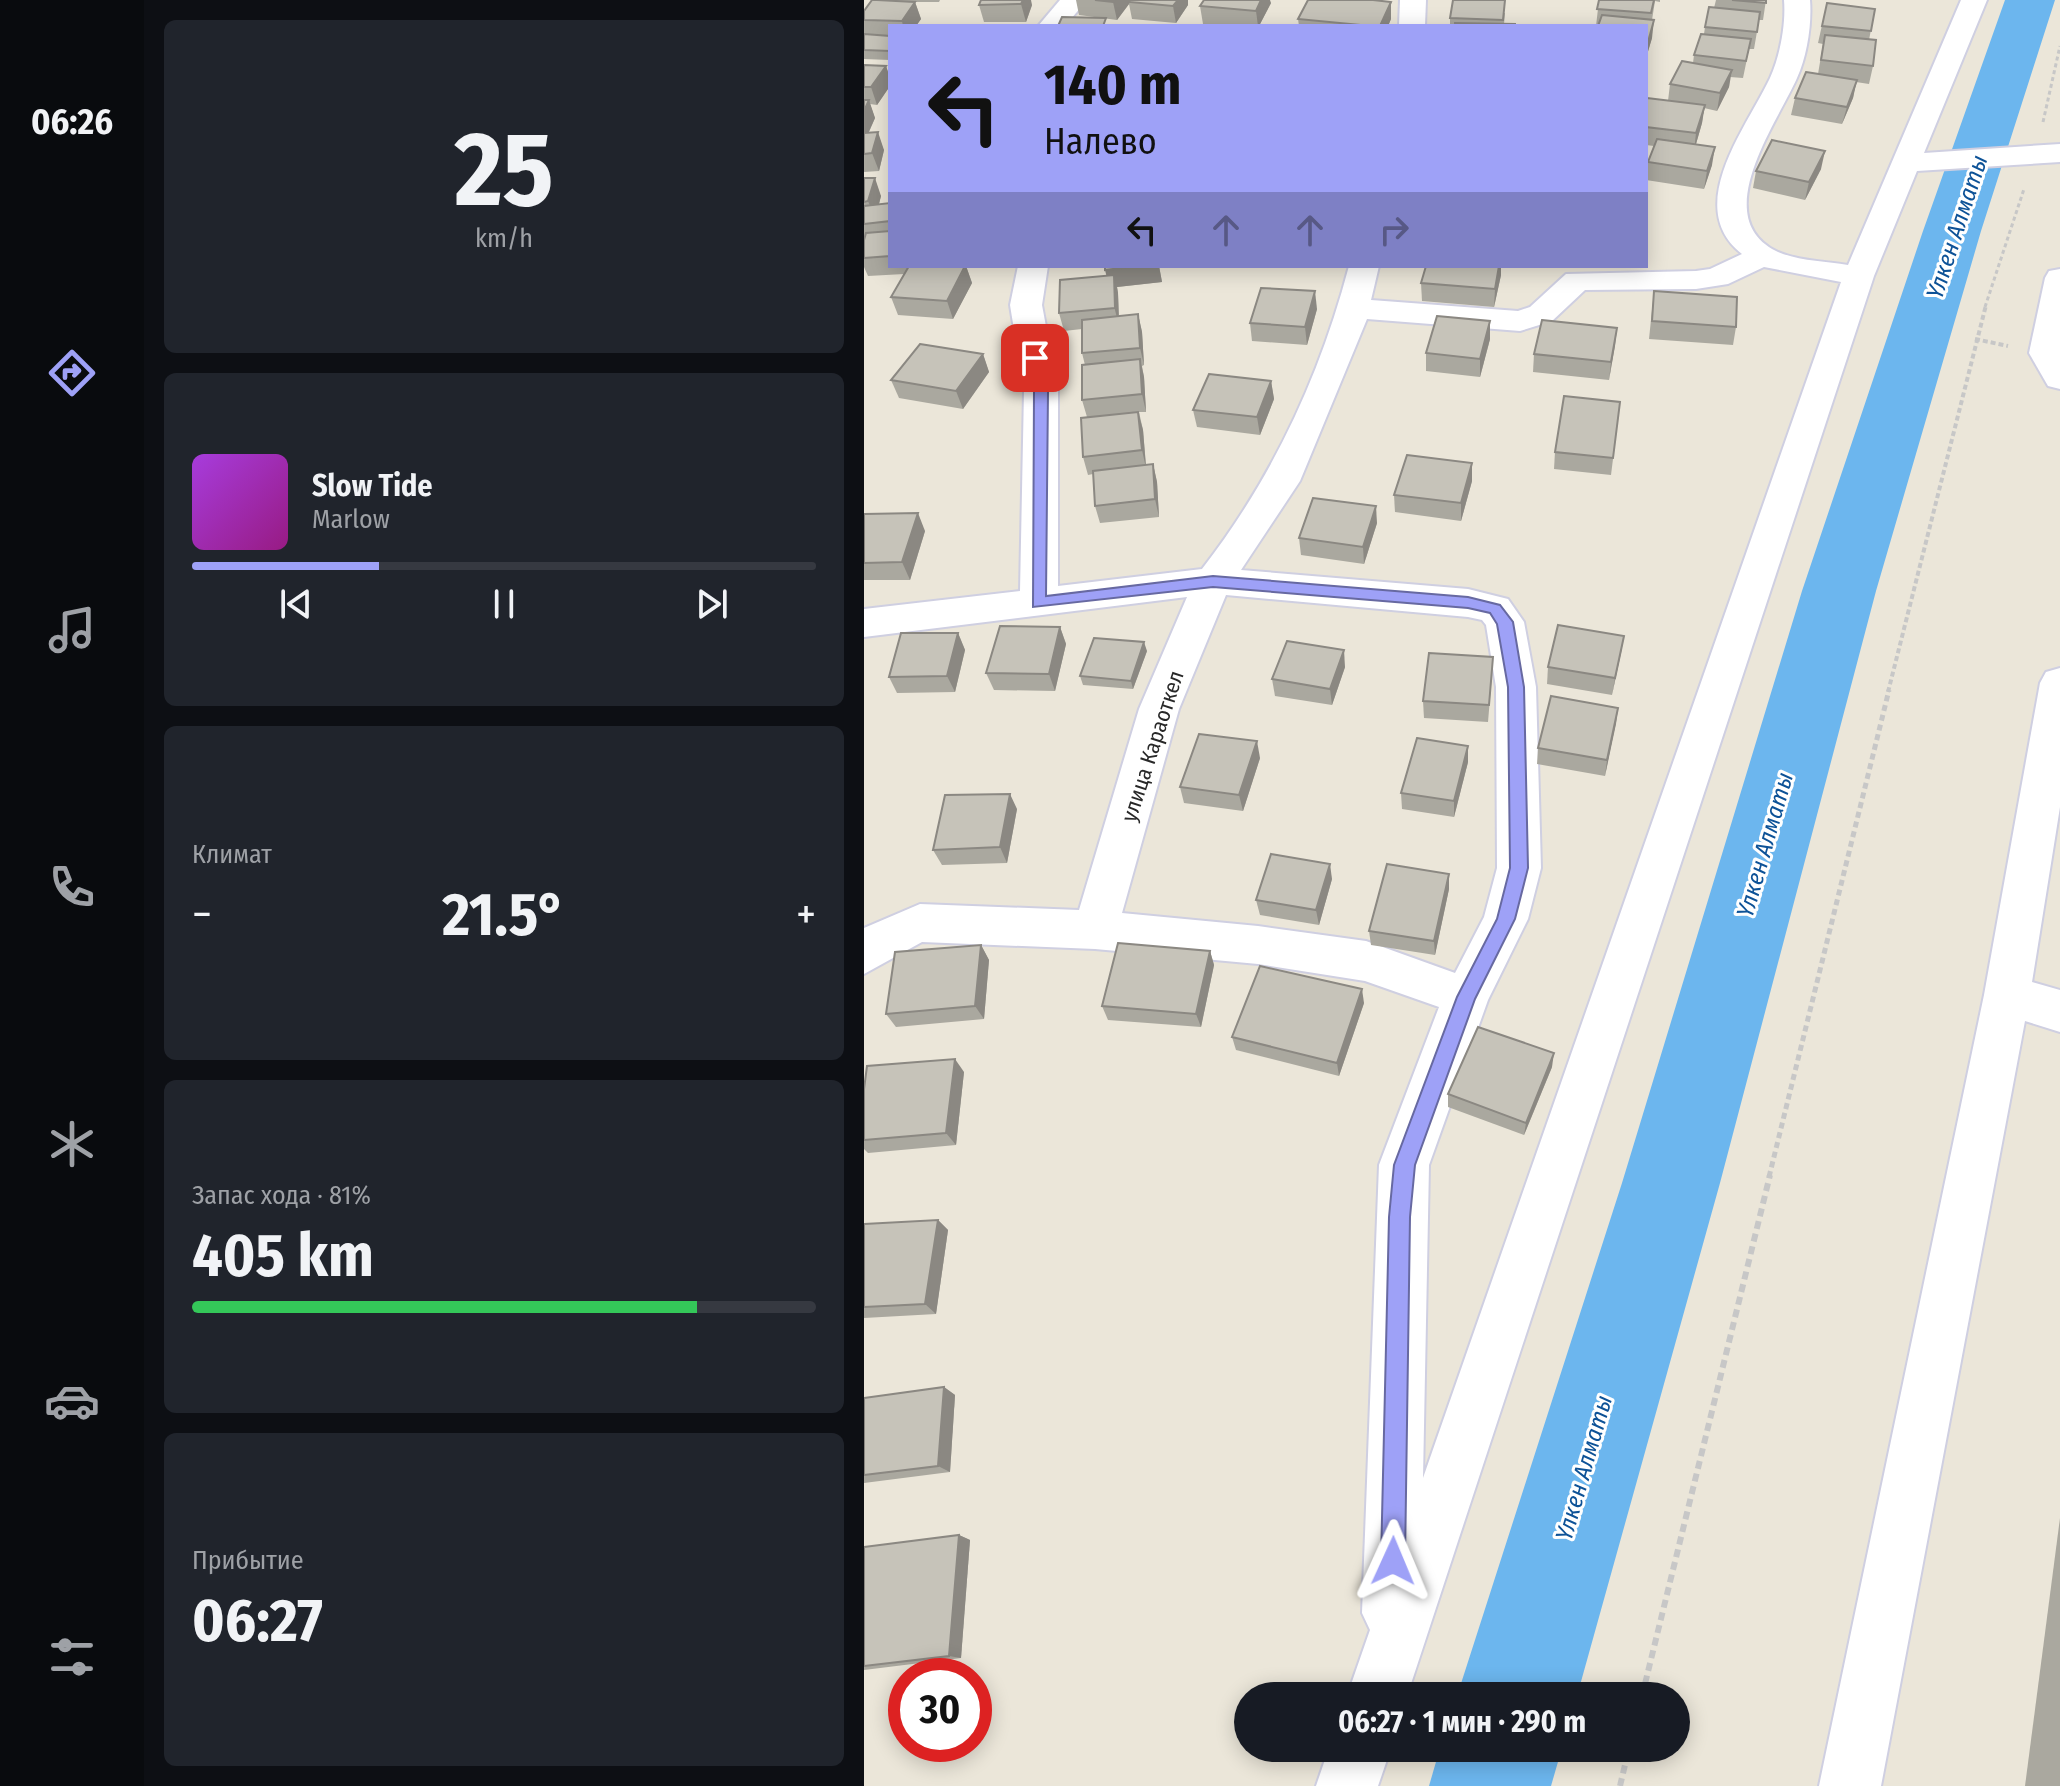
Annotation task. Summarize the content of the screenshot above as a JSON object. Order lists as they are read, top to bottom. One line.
{"streets":{"street":["улица Караоткел"]},"water":["Үлкен Алматы"],"page":{"tabs":"06:26","tile":[["25","km/h"],"Климат",["Запас хода · 81%","405 km"],["Прибытие","06:27"]],"turn":["140 m","Налево"],"song":["Slow Tide","Marlow"],"heat":["−","21.5°","+"],"limit":"30","trip":"06:27 · 1 мин · 290 m"}}
